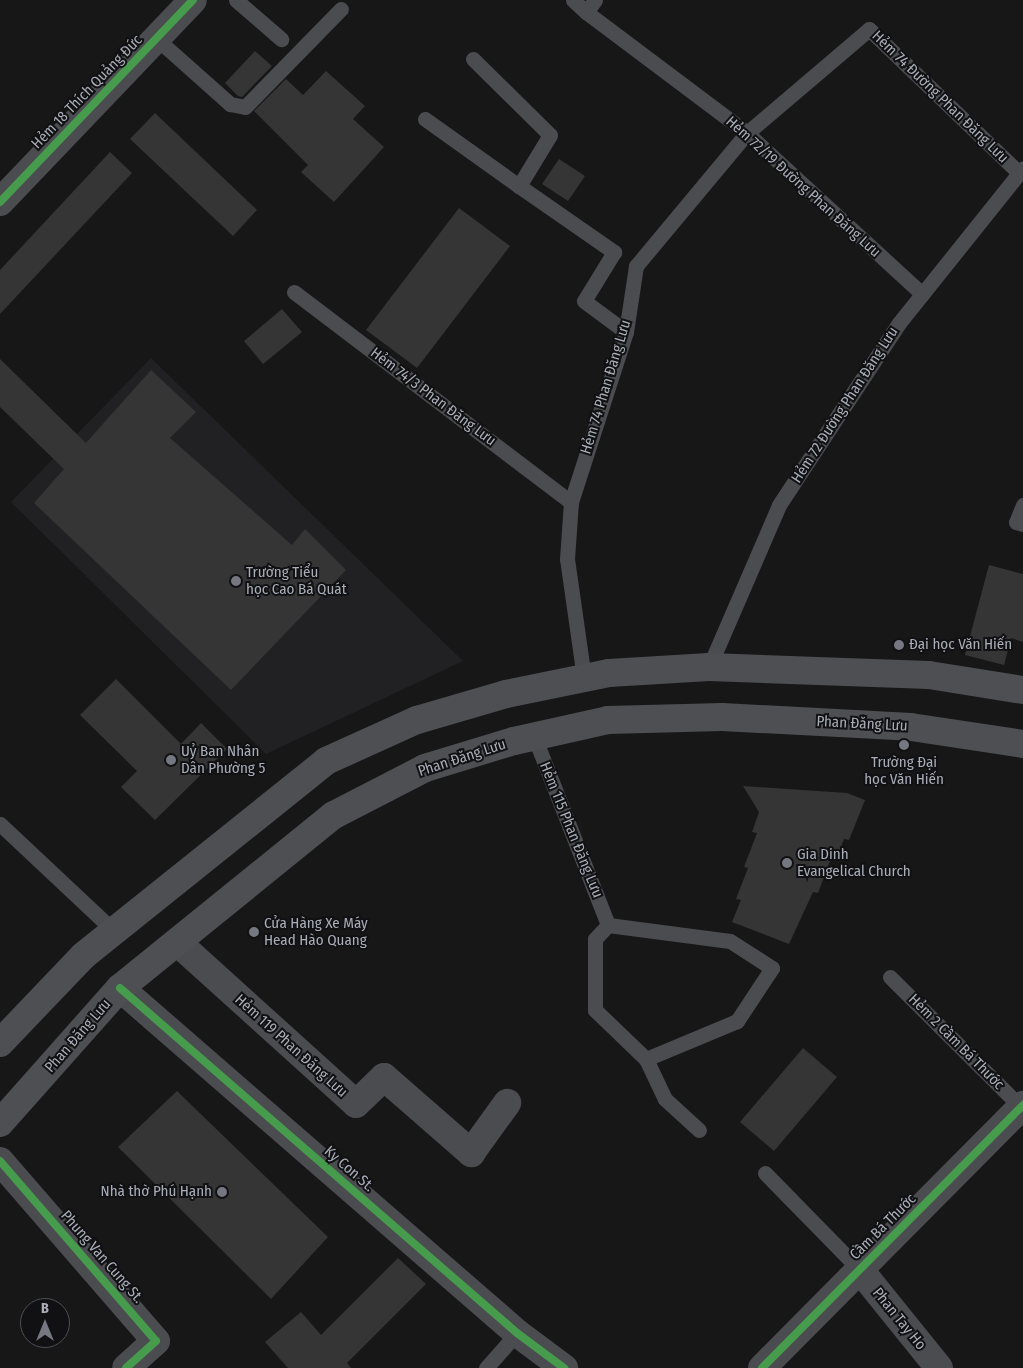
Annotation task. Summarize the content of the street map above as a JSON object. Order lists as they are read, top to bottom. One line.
{"streets":{"main road":["Phan Đăng Lưu"],"street":["Hẻm 18 Thích Quảng Đức","Hẻm 119 Phan Đăng Lưu","Ky Con St.","Cầm Bá Thước","Phung Van Cung St.","Phan Tay Ho"],"lane":["Hẻm 74 Đường Phan Đăng Lưu","Hẻm 72/19 Đường Phan Đăng Lưu","Hẻm 74 Phan Đăng Lưu","Hẻm 74/3 Phan Đăng Lưu","Hẻm 72 Đường Phan Đăng Lưu","Hẻm 115 Phan Đăng Lưu","Hẻm 2 Cầm Bá Thước"]},"crossings":[["Hẻm 74 Đường Phan Đăng Lưu","Hẻm 72/19 Đường Phan Đăng Lưu"],["Hẻm 74 Đường Phan Đăng Lưu","Hẻm 74 Phan Đăng Lưu"],["Hẻm 74 Đường Phan Đăng Lưu","Hẻm 72 Đường Phan Đăng Lưu"],["Hẻm 72/19 Đường Phan Đăng Lưu","Hẻm 74 Phan Đăng Lưu"],["Hẻm 72/19 Đường Phan Đăng Lưu","Hẻm 72 Đường Phan Đăng Lưu"],["Hẻm 74 Phan Đăng Lưu","Hẻm 74/3 Phan Đăng Lưu"],["Phan Đăng Lưu","Hẻm 115 Phan Đăng Lưu"],["Phan Đăng Lưu","Hẻm 119 Phan Đăng Lưu"],["Phan Đăng Lưu","Ky Con St."],["Hẻm 2 Cầm Bá Thước","Cầm Bá Thước"],["Cầm Bá Thước","Phan Tay Ho"]],"places":["Trường Tiểu học Cao Bá Quát","Đại học Văn Hiến","Trường Đại học Văn Hiến","Uỷ Ban Nhân Dân Phường 5","Gia Dinh Evangelical Church","Cửa Hàng Xe Máy Head Hào Quang","Nhà thờ Phú Hạnh"],"north":"top"}
